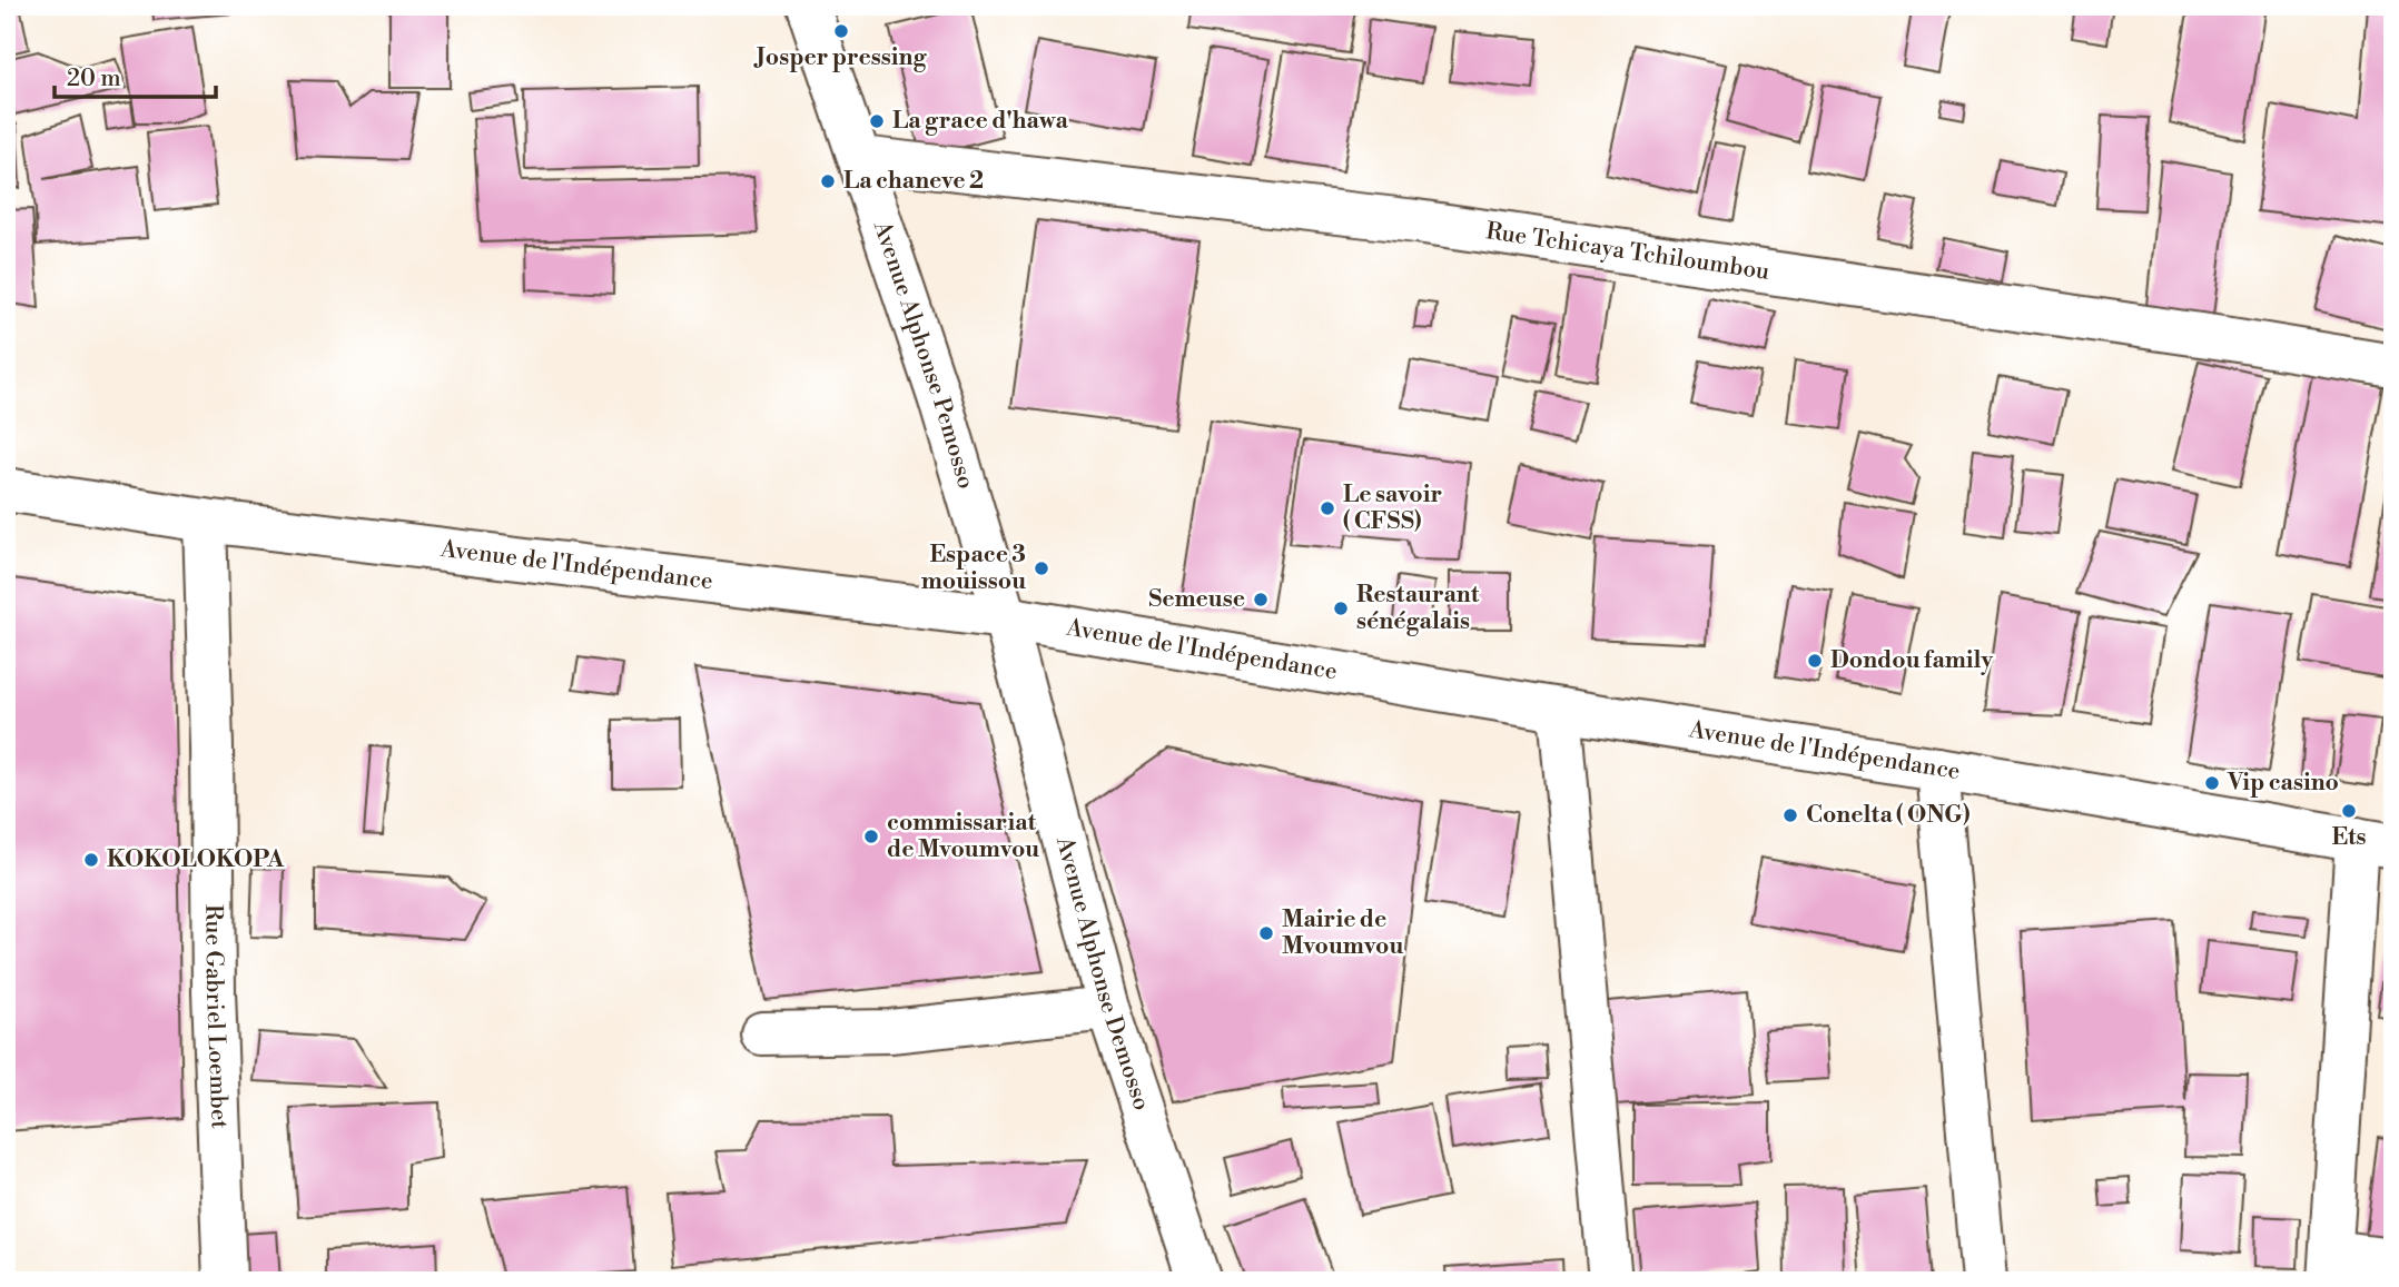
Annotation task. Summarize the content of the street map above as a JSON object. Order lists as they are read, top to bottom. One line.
{"streets":{"street":["Rue Tchicaya Tchiloumbou","Avenue Alphonse Pemosso","Avenue de l'Indépendance","Avenue Alphonse Demosso","Rue Gabriel Loembet"]},"crossings":[["Rue Tchicaya Tchiloumbou","Avenue Alphonse Pemosso"],["Avenue Alphonse Pemosso","Avenue de l'Indépendance"],["Avenue Alphonse Pemosso","Avenue Alphonse Demosso"],["Avenue de l'Indépendance","Avenue Alphonse Demosso"],["Avenue de l'Indépendance","Rue Gabriel Loembet"]],"places":["Josper pressing","La grace d'hawa","La chaneve 2","Le savoir ( CFSS)","Espace 3 mouissou","Semeuse","Restaurant sénégalais","Dondou family","Vip casino","Ets","Conelta ( ONG)","commissariat de Mvoumvou","KOKOLOKOPA","Mairie de Mvoumvou"],"scale_bar":"20 m"}
